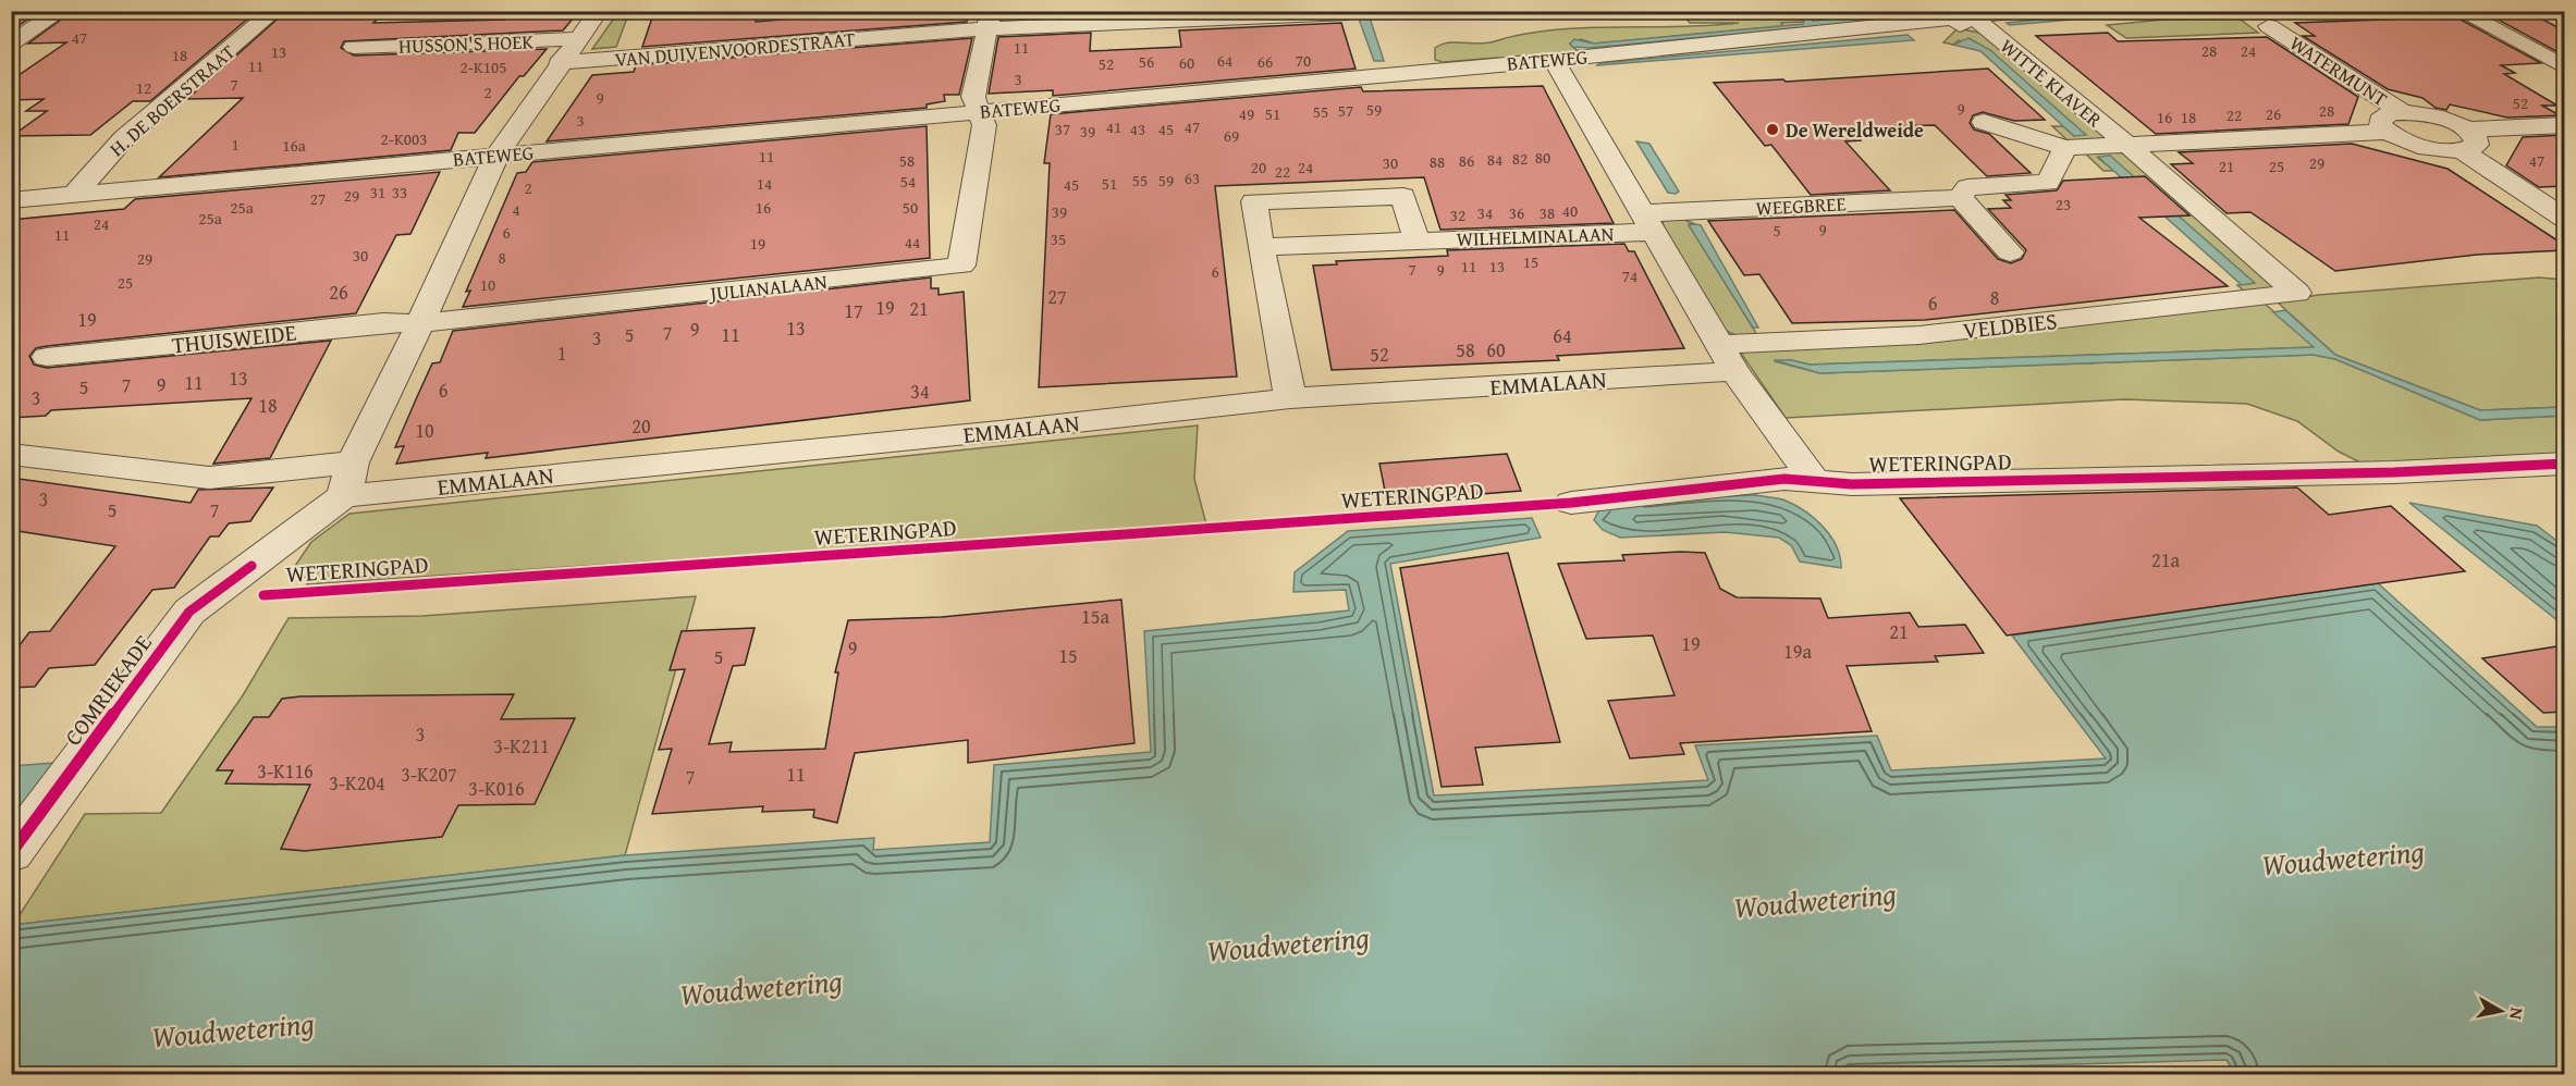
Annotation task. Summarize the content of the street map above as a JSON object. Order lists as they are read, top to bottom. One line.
{"streets":{"street":["HUSSON'S HOEK","VAN DUIVENVOORDESTRAAT","BATEWEG","WATERMUNT","WITTE KLAVER","H. DE BOERSTRAAT","WEEGBREE","WILHELMINALAAN","JULIANALAAN","VELDBIES","THUISWEIDE","EMMALAAN","WETERINGPAD","COMRIEKADE"]},"crossings":[["BATEWEG","WITTE KLAVER"],["BATEWEG","H. DE BOERSTRAAT"],["BATEWEG","JULIANALAAN"],["WATERMUNT","WITTE KLAVER"],["WITTE KLAVER","WEEGBREE"],["WITTE KLAVER","VELDBIES"],["WEEGBREE","WILHELMINALAAN"],["JULIANALAAN","THUISWEIDE"],["VELDBIES","EMMALAAN"],["EMMALAAN","COMRIEKADE"]],"water":["Woudwetering"],"places":["De Wereldweide"],"house_numbers":["47","11","28","24","13","18","64","70","56","66","60","52","11","2-K105","3","7","12","2","9","52","9","59","57","28","55","49","51","26","22","16","18","3","41","47","37","43","45","39","69","2-K003","1","16a","11","80","82","84","58","86","47","88","30","29","21","25","20","24","22","63","55","59","54","14","51","45","2","31","33","29","27","23","25a","16","50","4","40","39","34","36","38","32","25a","24","9","5","6","11","35","44","19","30","8","29","15","11","13","7","9","6","74","25","10","26","27","8","6","19","21","17","19","13","9","7","5","11","64","3","58","60","1","52","13","11","7","9","5","6","34","3","18","20","10","3","5","7","21a","15a","21","19","9","19a","15","5","3","3-K211","3-K116","3-K207","11","7","3-K204","3-K016"],"north":"right"}
